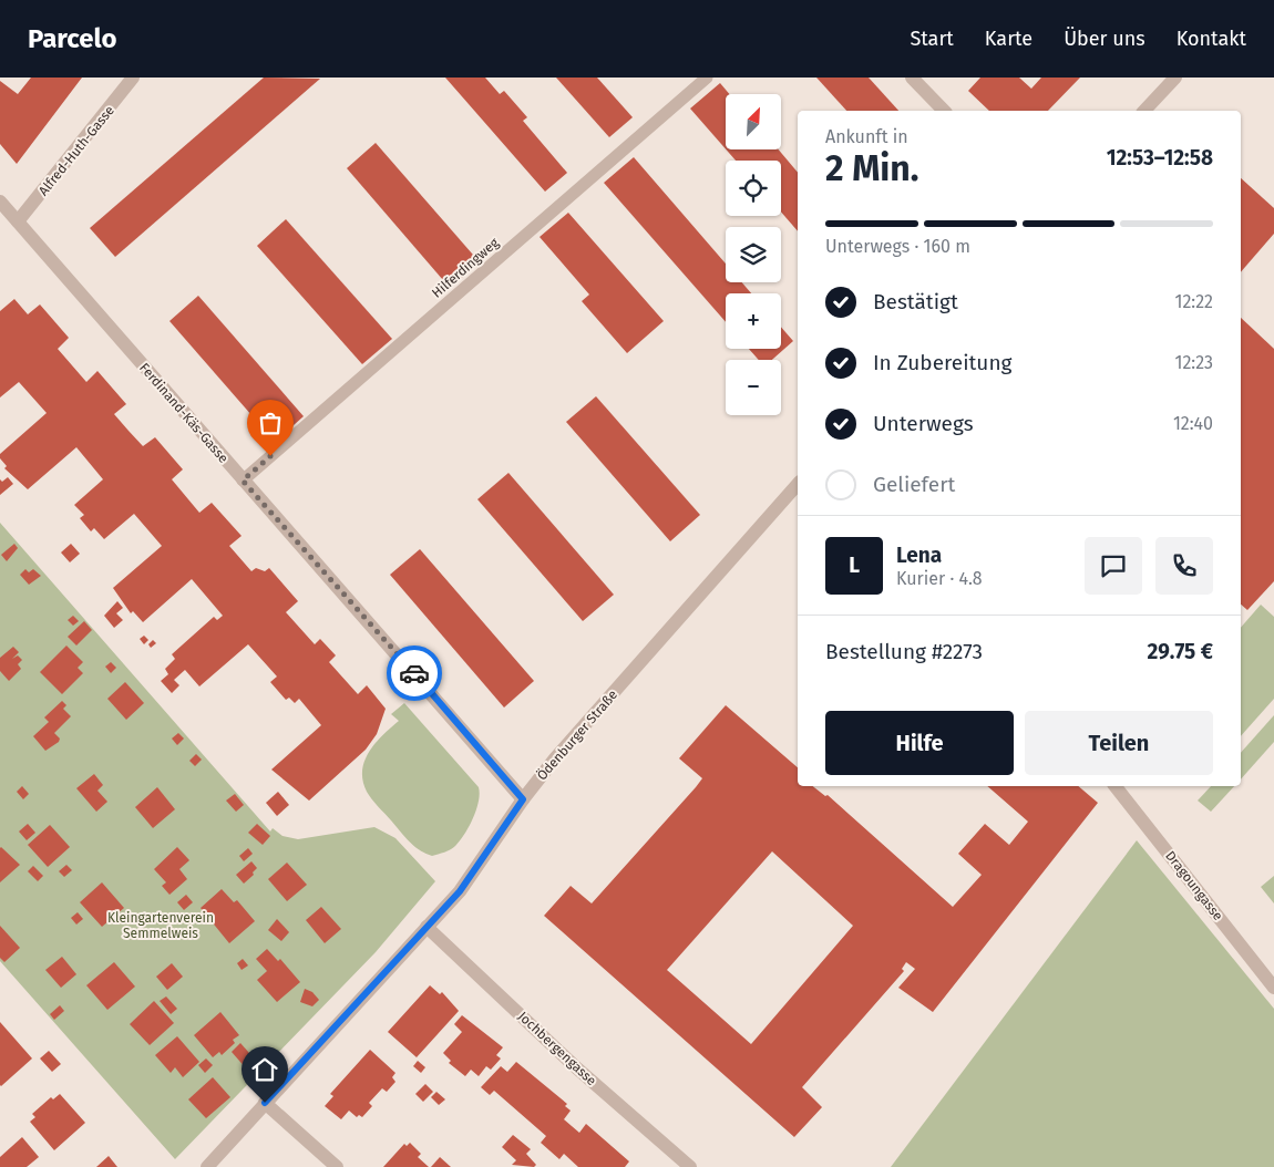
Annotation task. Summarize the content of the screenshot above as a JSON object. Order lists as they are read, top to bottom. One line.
{"streets":{"street":["Alfred-Huth-Gasse","Ferdinand-Käs-Gasse","Ödenburger Straße","Dragoungasse","Jochbergengasse"],"lane":["Hilferdingweg"]},"crossings":[["Alfred-Huth-Gasse","Ferdinand-Käs-Gasse"],["Hilferdingweg","Ferdinand-Käs-Gasse"],["Ferdinand-Käs-Gasse","Ödenburger Straße"],["Ödenburger Straße","Jochbergengasse"]],"parks":["Kleingartenverein Semmelweis"],"north":"top right","page":{"header":"Parcelo","nav":["Start","Karte","Über uns","Kontakt"],"map_buttons":["+","−"],"heading":["2 Min.","Ankunft in","12:53–12:58"],"panel":["Lena","Kurier · 4.8","Bestellung #2273","29.75 €"],"bar":"Unterwegs · 160 m","list":[["Bestätigt","12:22"],["In Zubereitung","12:23"],["Unterwegs","12:40"],"Geliefert"],"round":"L","buttons":["Hilfe","Teilen"]}}
